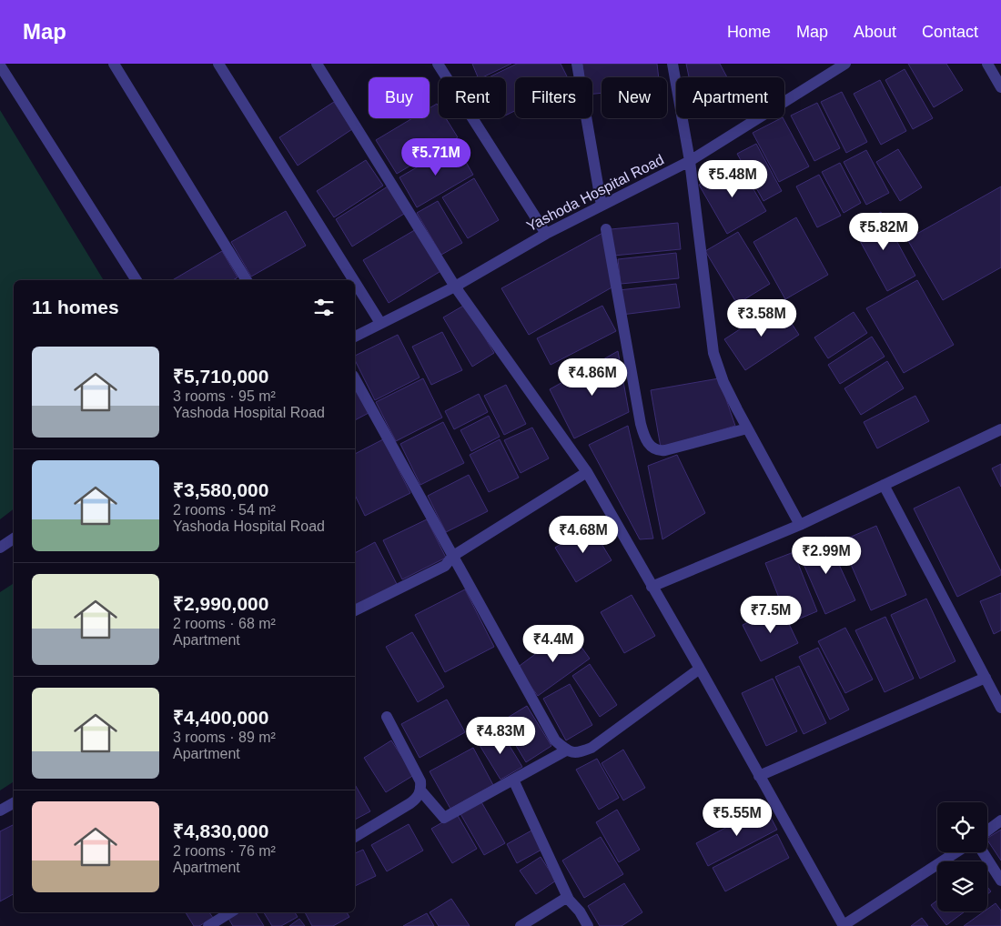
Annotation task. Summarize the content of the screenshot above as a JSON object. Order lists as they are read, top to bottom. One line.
{"streets":{"street":["Yashoda Hospital Road"]},"page":{"header":"Map","nav":["Home","Map","About","Contact"],"chip":["Buy","Rent","Filters","New","Apartment"],"price":["₹5.71M","₹5.48M","₹5.82M","₹3.58M","₹4.86M","₹4.68M","₹2.99M","₹7.5M","₹4.4M","₹4.83M","₹5.55M"],"heading":"11 homes","list":[{"name":"₹5,710,000","note":"3 rooms · 95 m² · Yashoda Hospital Road"},{"name":"₹3,580,000","note":"2 rooms · 54 m² · Yashoda Hospital Road"},{"name":"₹2,990,000","note":"2 rooms · 68 m² · Apartment"},{"name":"₹4,400,000","note":"3 rooms · 89 m² · Apartment"},{"name":"₹4,830,000","note":"2 rooms · 76 m² · Apartment"}]}}
